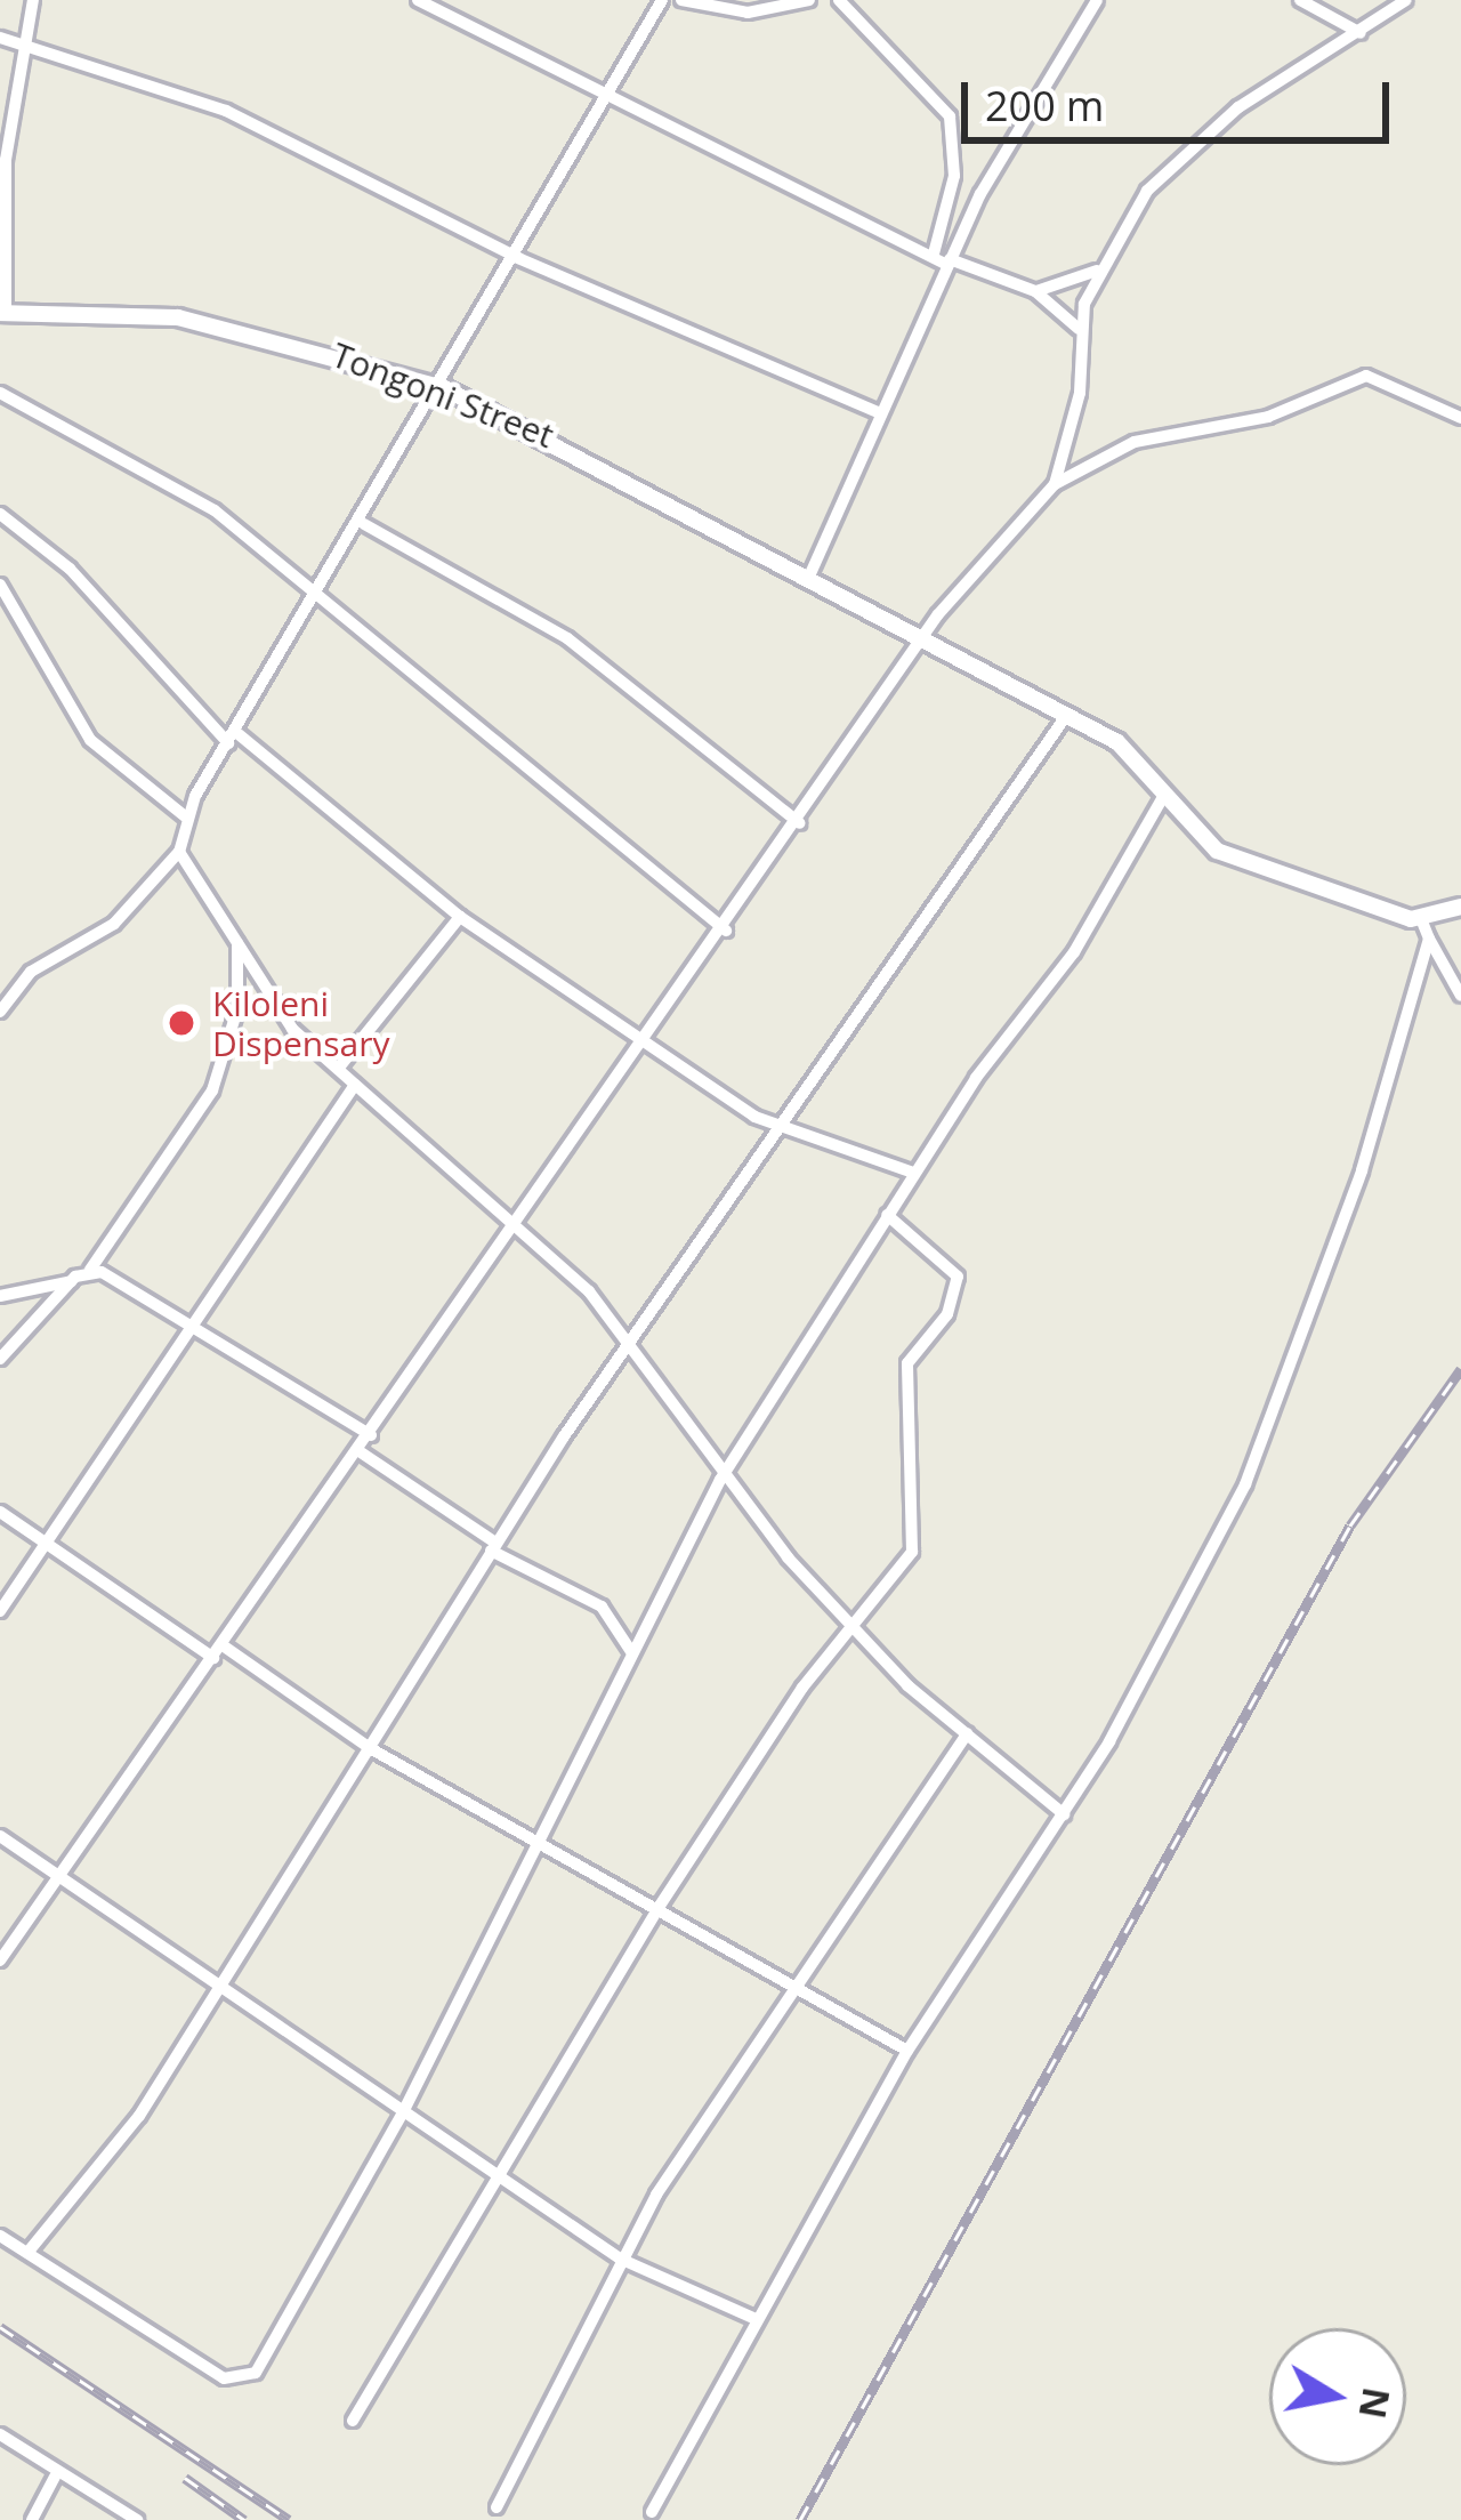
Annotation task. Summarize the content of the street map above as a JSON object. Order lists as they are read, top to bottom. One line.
{"streets":{"street":["Tongoni Street"]},"places":["Kiloleni Dispensary"],"scale_bar":"200 m","north":"right"}
